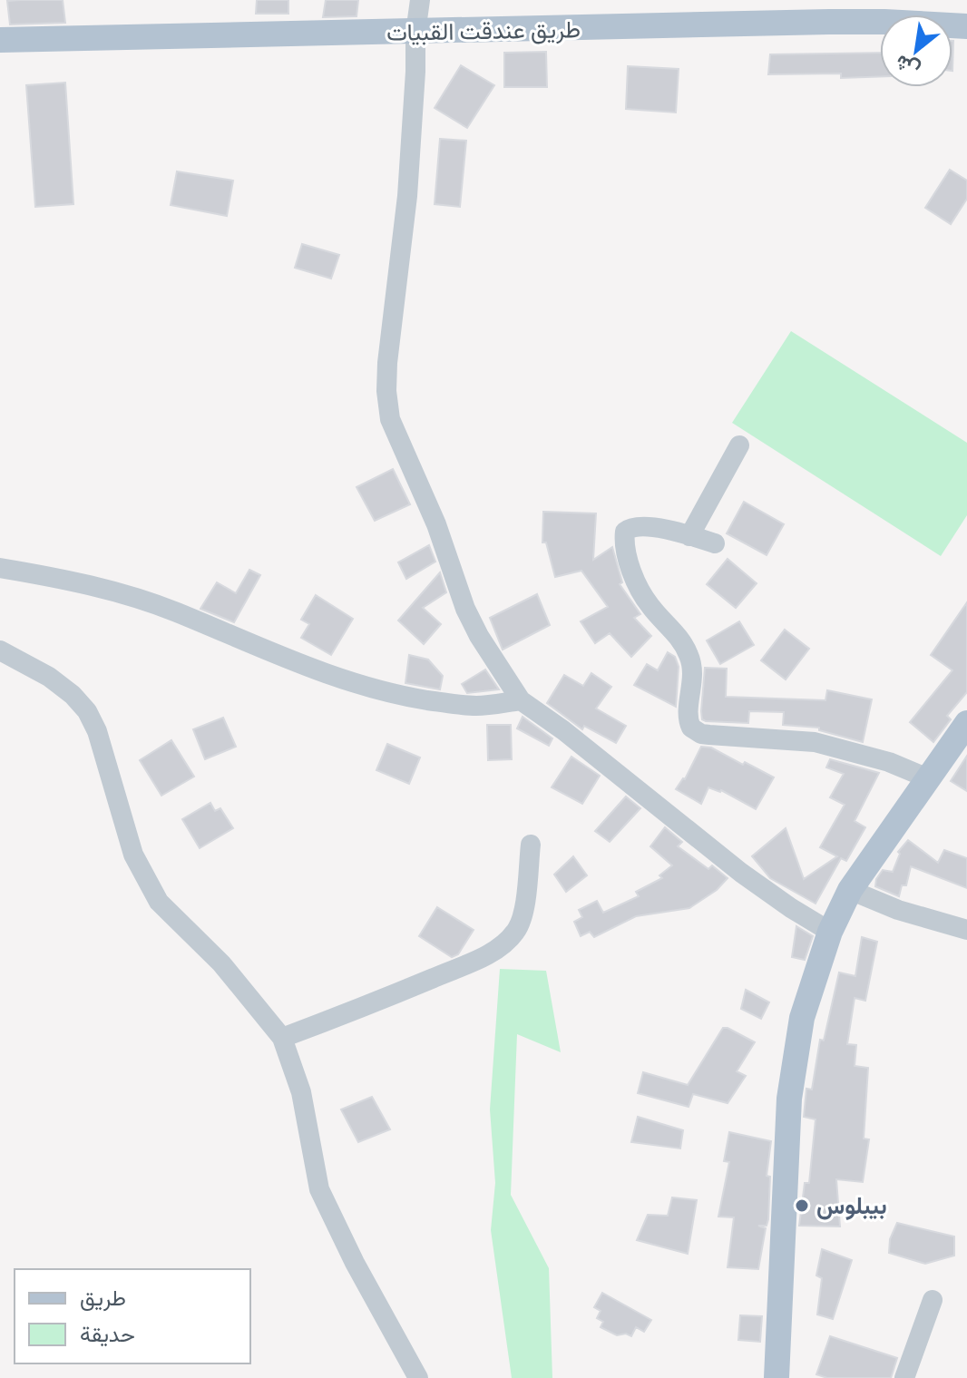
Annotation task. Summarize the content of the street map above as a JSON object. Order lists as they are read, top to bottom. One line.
{"streets":{"main road":["طريق عندقت القبيات"]},"places":["بيبلوس"],"legend":["طريق","حديقة"],"north":"bottom left"}
